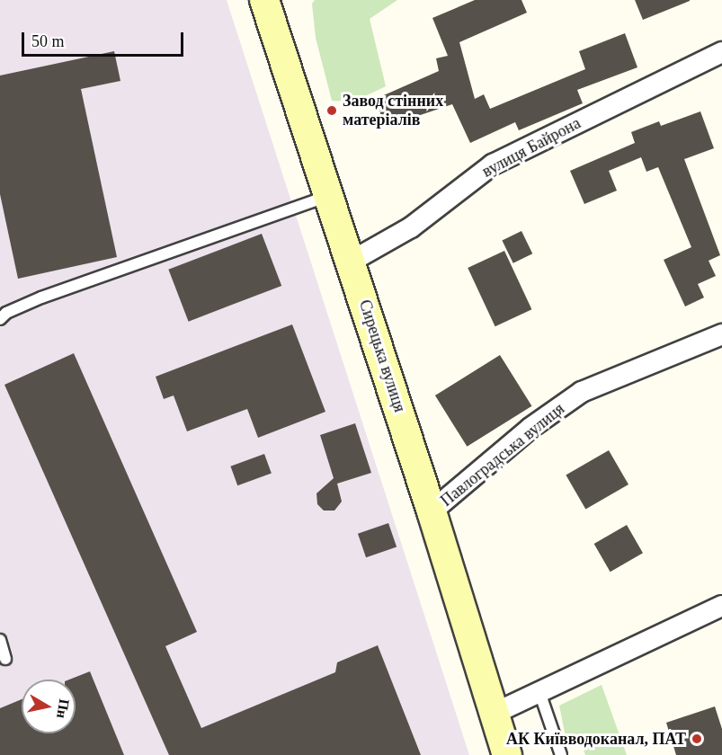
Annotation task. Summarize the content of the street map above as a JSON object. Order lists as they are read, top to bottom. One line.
{"streets":{"main road":["Сирецька вулиця"],"street":["вулиця Байрона","Павлоградська вулиця"]},"crossings":[["вулиця Байрона","Сирецька вулиця"],["Сирецька вулиця","Павлоградська вулиця"]],"places":["Завод стінних матеріалів","АК Київводоканал, ПАТ"],"scale_bar":"50 m","north":"right"}
